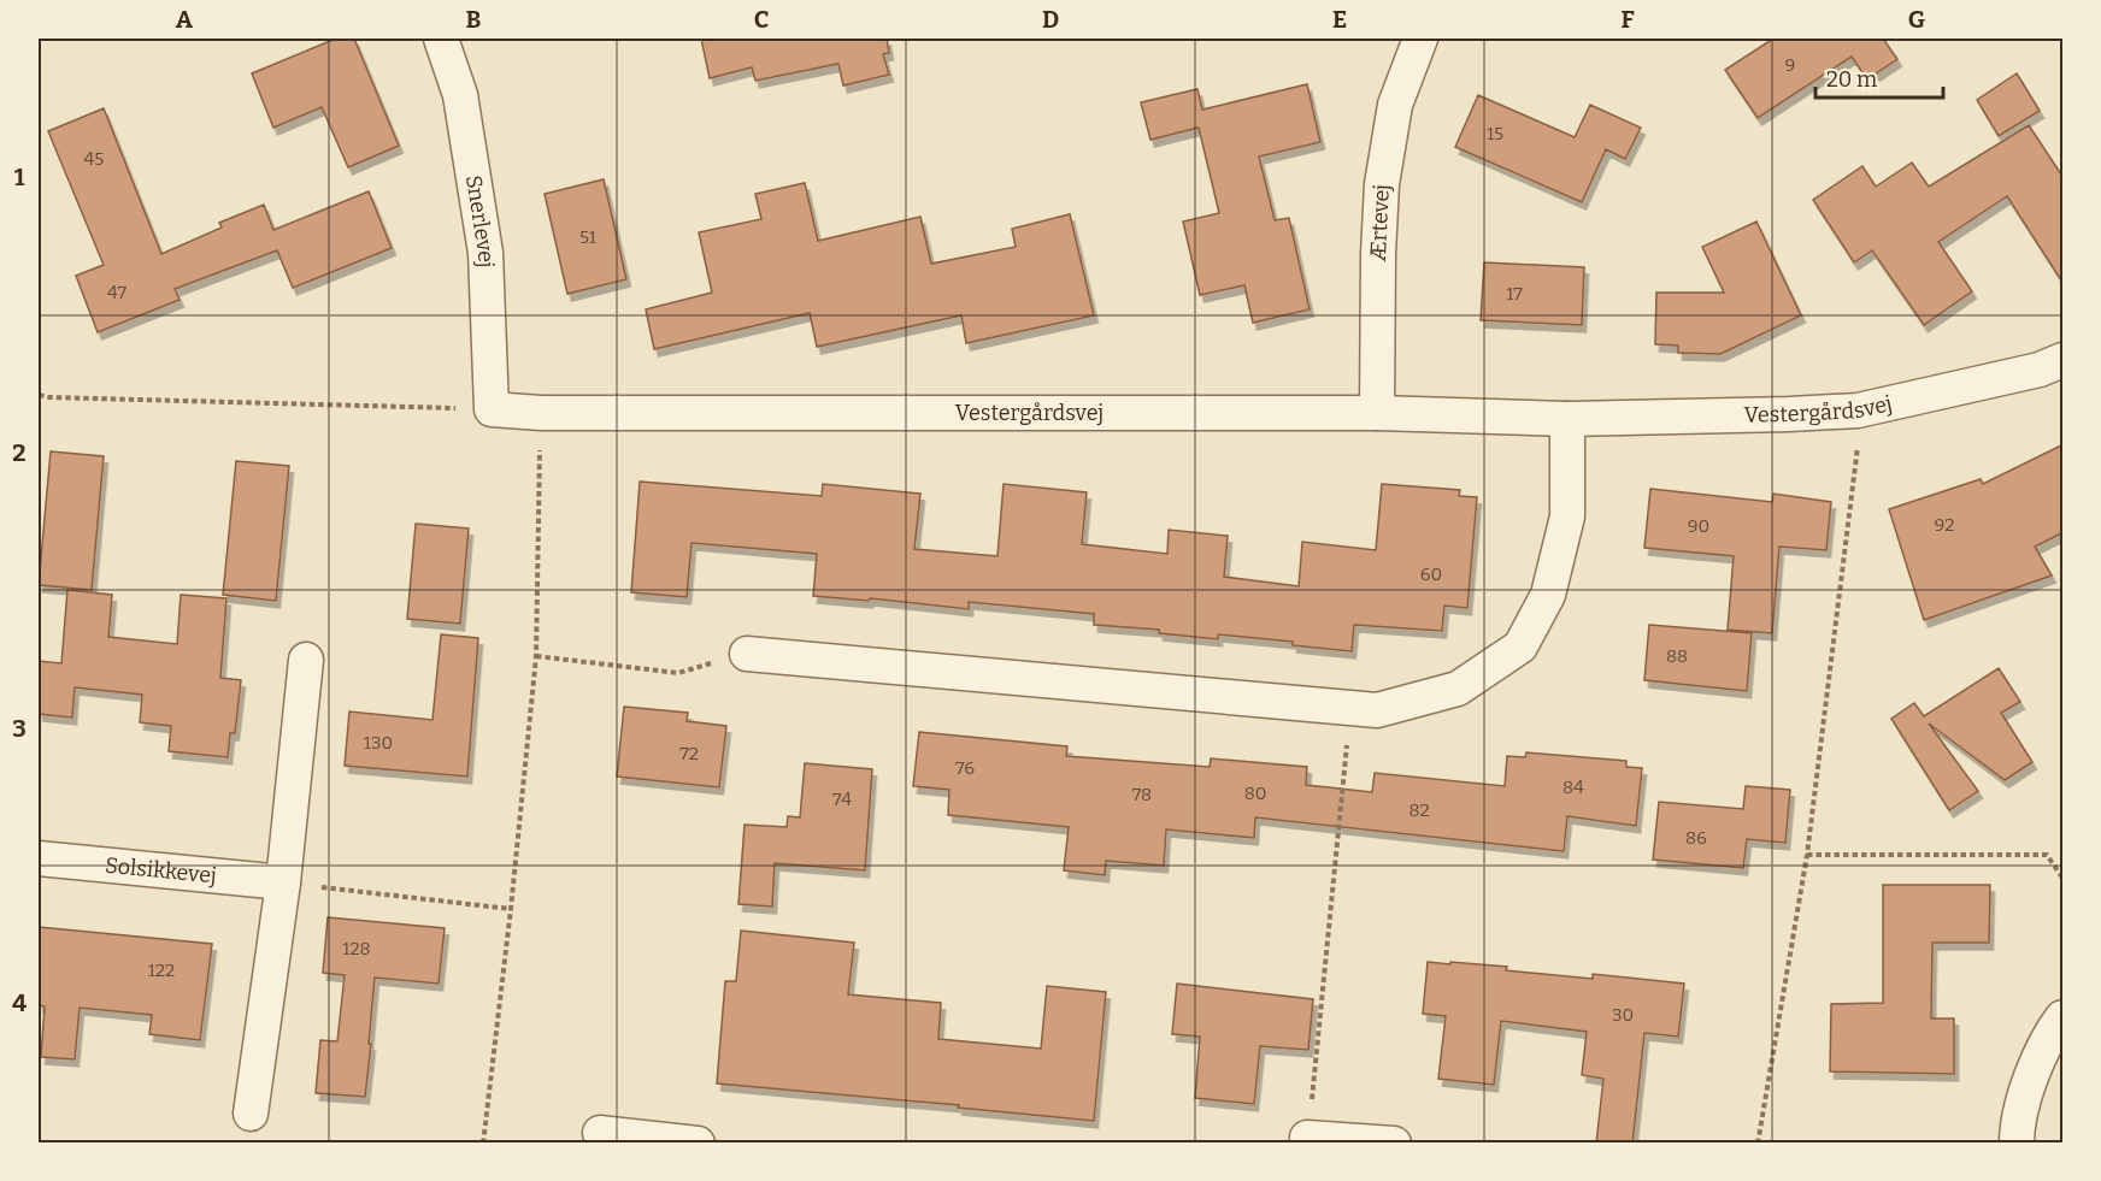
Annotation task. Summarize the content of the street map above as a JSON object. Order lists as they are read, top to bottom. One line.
{"streets":{"street":["Snerlevej","Ærtevej","Vestergårdsvej","Solsikkevej"]},"crossings":[["Snerlevej","Vestergårdsvej"],["Ærtevej","Vestergårdsvej"]],"house_numbers":["9","15","45","51","47","17","92","90","60","88","130","72","76","84","80","78","74","82","86","128","122","30"],"scale_bar":"20 m","grid":{"columns":["A","B","C","D","E","F","G"],"rows":["1","2","3","4"]}}
